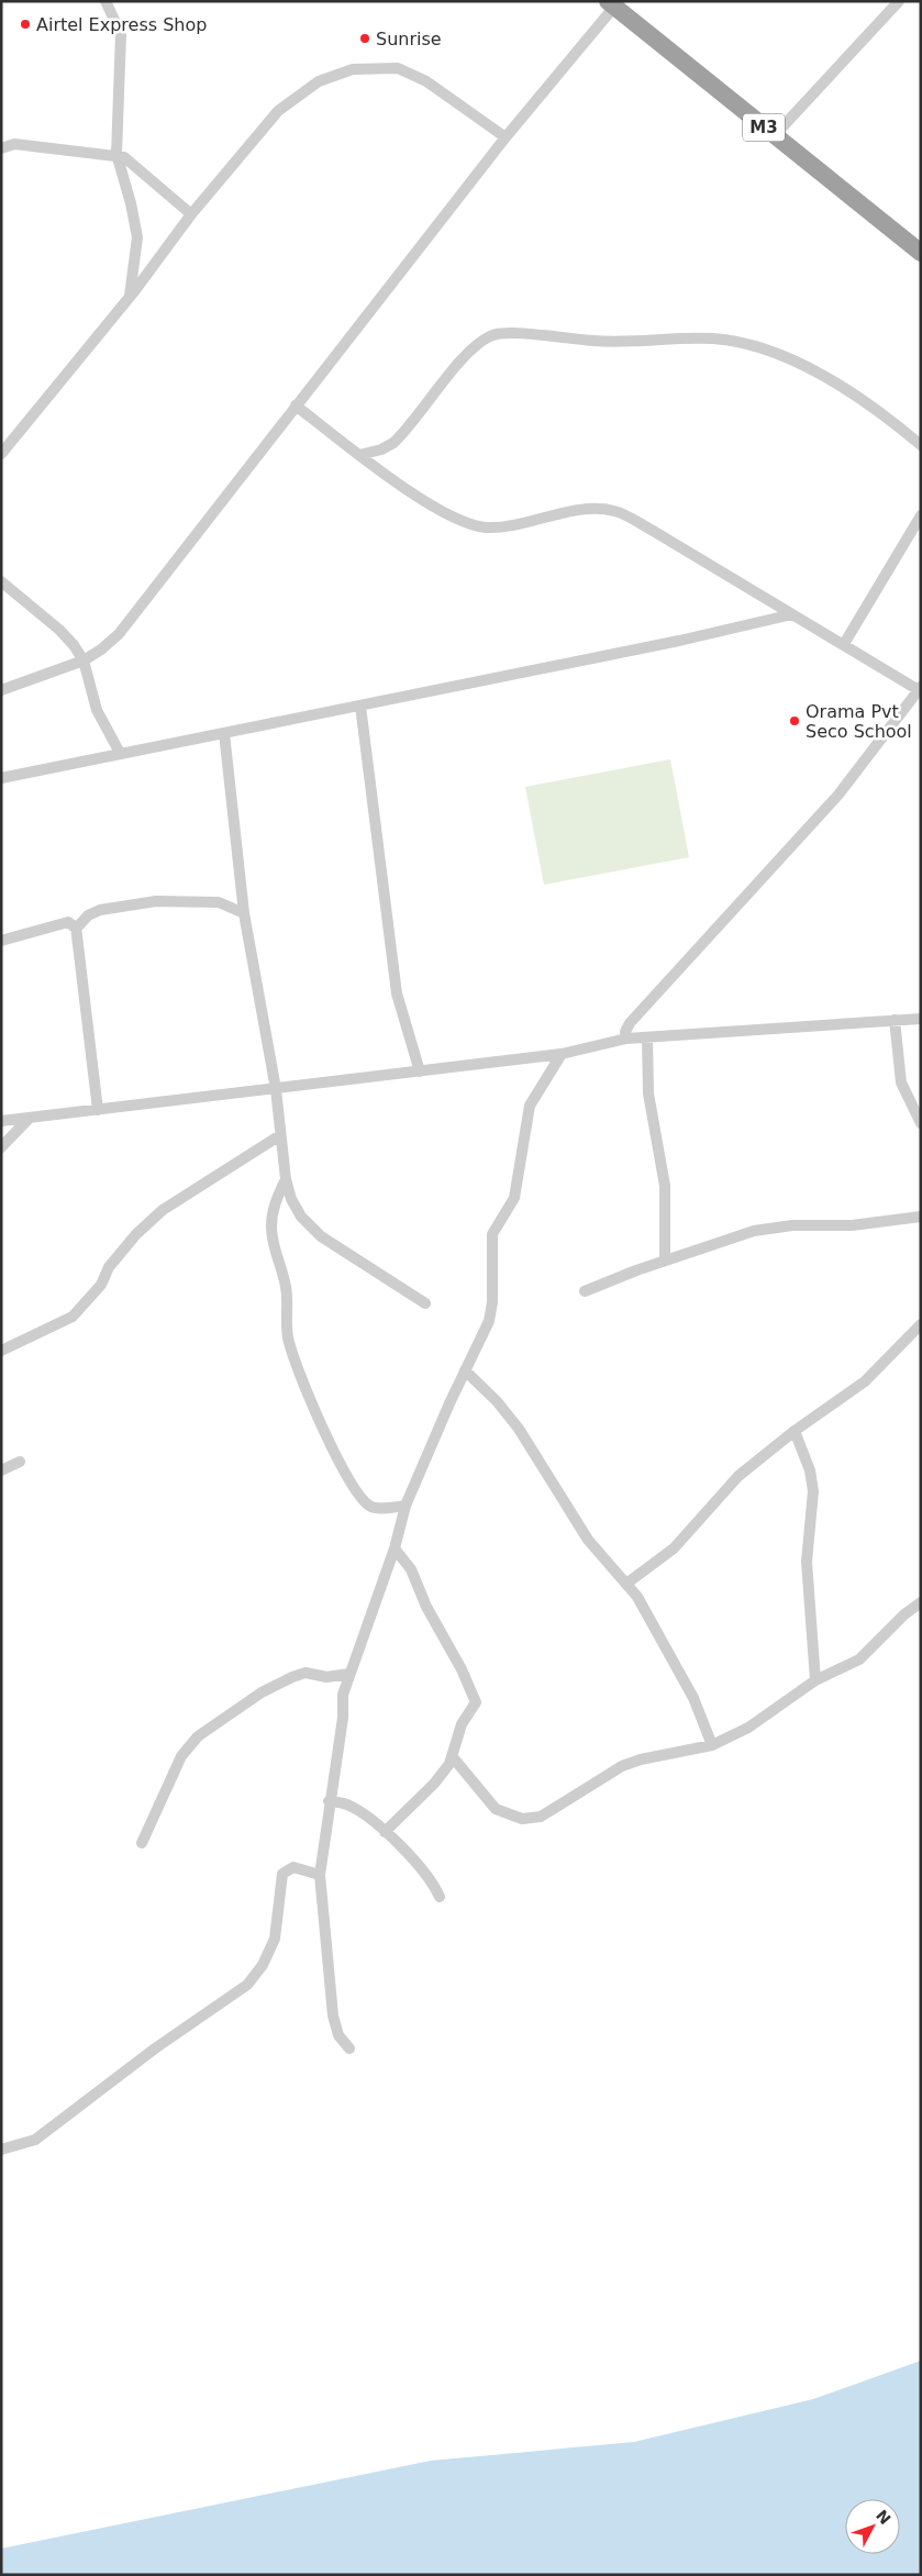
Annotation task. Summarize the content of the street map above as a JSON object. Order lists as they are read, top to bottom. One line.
{"streets":{"highway":["M3"]},"places":["Airtel Express Shop","Sunrise","Orama Pvt Seco School"],"north":"top right"}
